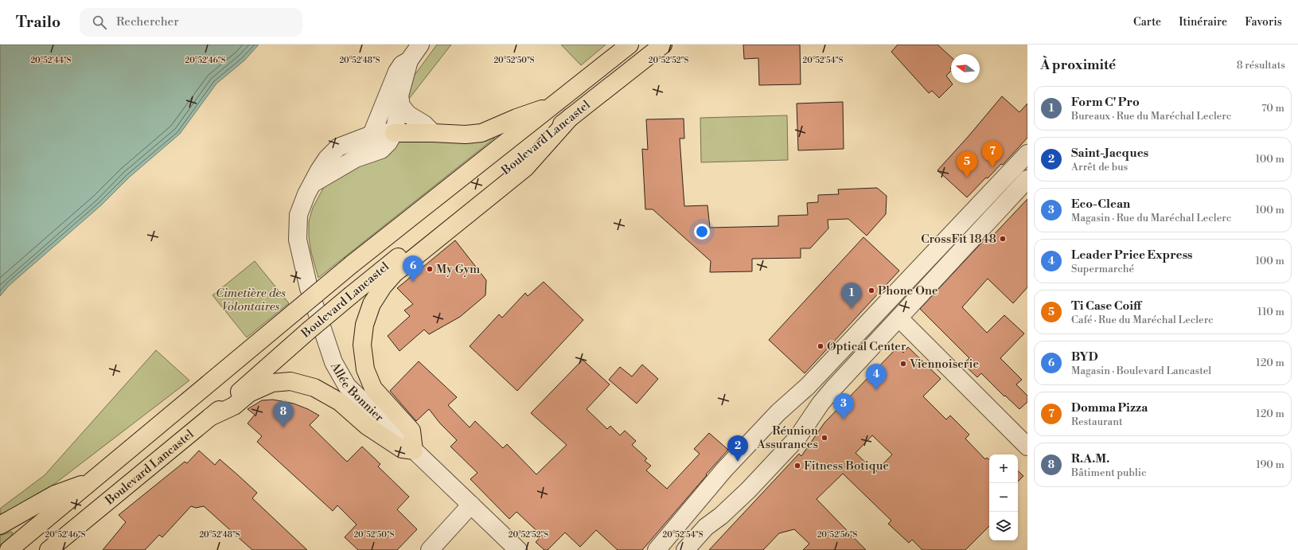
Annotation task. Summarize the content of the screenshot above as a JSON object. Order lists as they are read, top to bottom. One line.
{"streets":{"main road":["Boulevard Lancastel"],"street":["Allée Bonnier"]},"parks":["Cimetière des Volontaires"],"places":["CrossFit 1848","My Gym","Phone One","Optical Center","Viennoiserie","Réunion Assurances","Fitness Botique"],"north":"left","page":{"header":"Trailo","search":"Rechercher","nav":["Carte","Itinéraire","Favoris"],"heading":["À proximité","8 résultats"],"list":[{"mark":"1","name":"Form C' Pro","note":"Bureaux · Rue du Maréchal Leclerc","value":"70 m"},{"mark":"2","name":"Saint-Jacques","note":"Arrêt de bus","value":"100 m"},{"mark":"3","name":"Eco-Clean","note":"Magasin · Rue du Maréchal Leclerc","value":"100 m"},{"mark":"4","name":"Leader Price Express","note":"Supermarché","value":"100 m"},{"mark":"5","name":"Ti Case Coiff","note":"Café · Rue du Maréchal Leclerc","value":"110 m"},{"mark":"6","name":"BYD","note":"Magasin · Boulevard Lancastel","value":"120 m"},{"mark":"7","name":"Domma Pizza","note":"Restaurant","value":"120 m"},{"mark":"8","name":"R.A.M.","note":"Bâtiment public","value":"190 m"}],"pins":["7","5","6","1","4","3","8","2"],"map_buttons":["+","−"]},"coordinates":["20°52'44\"S","20°52'46\"S","20°52'48\"S","20°52'50\"S","20°52'52\"S","20°52'54\"S","20°52'56\"S"]}
